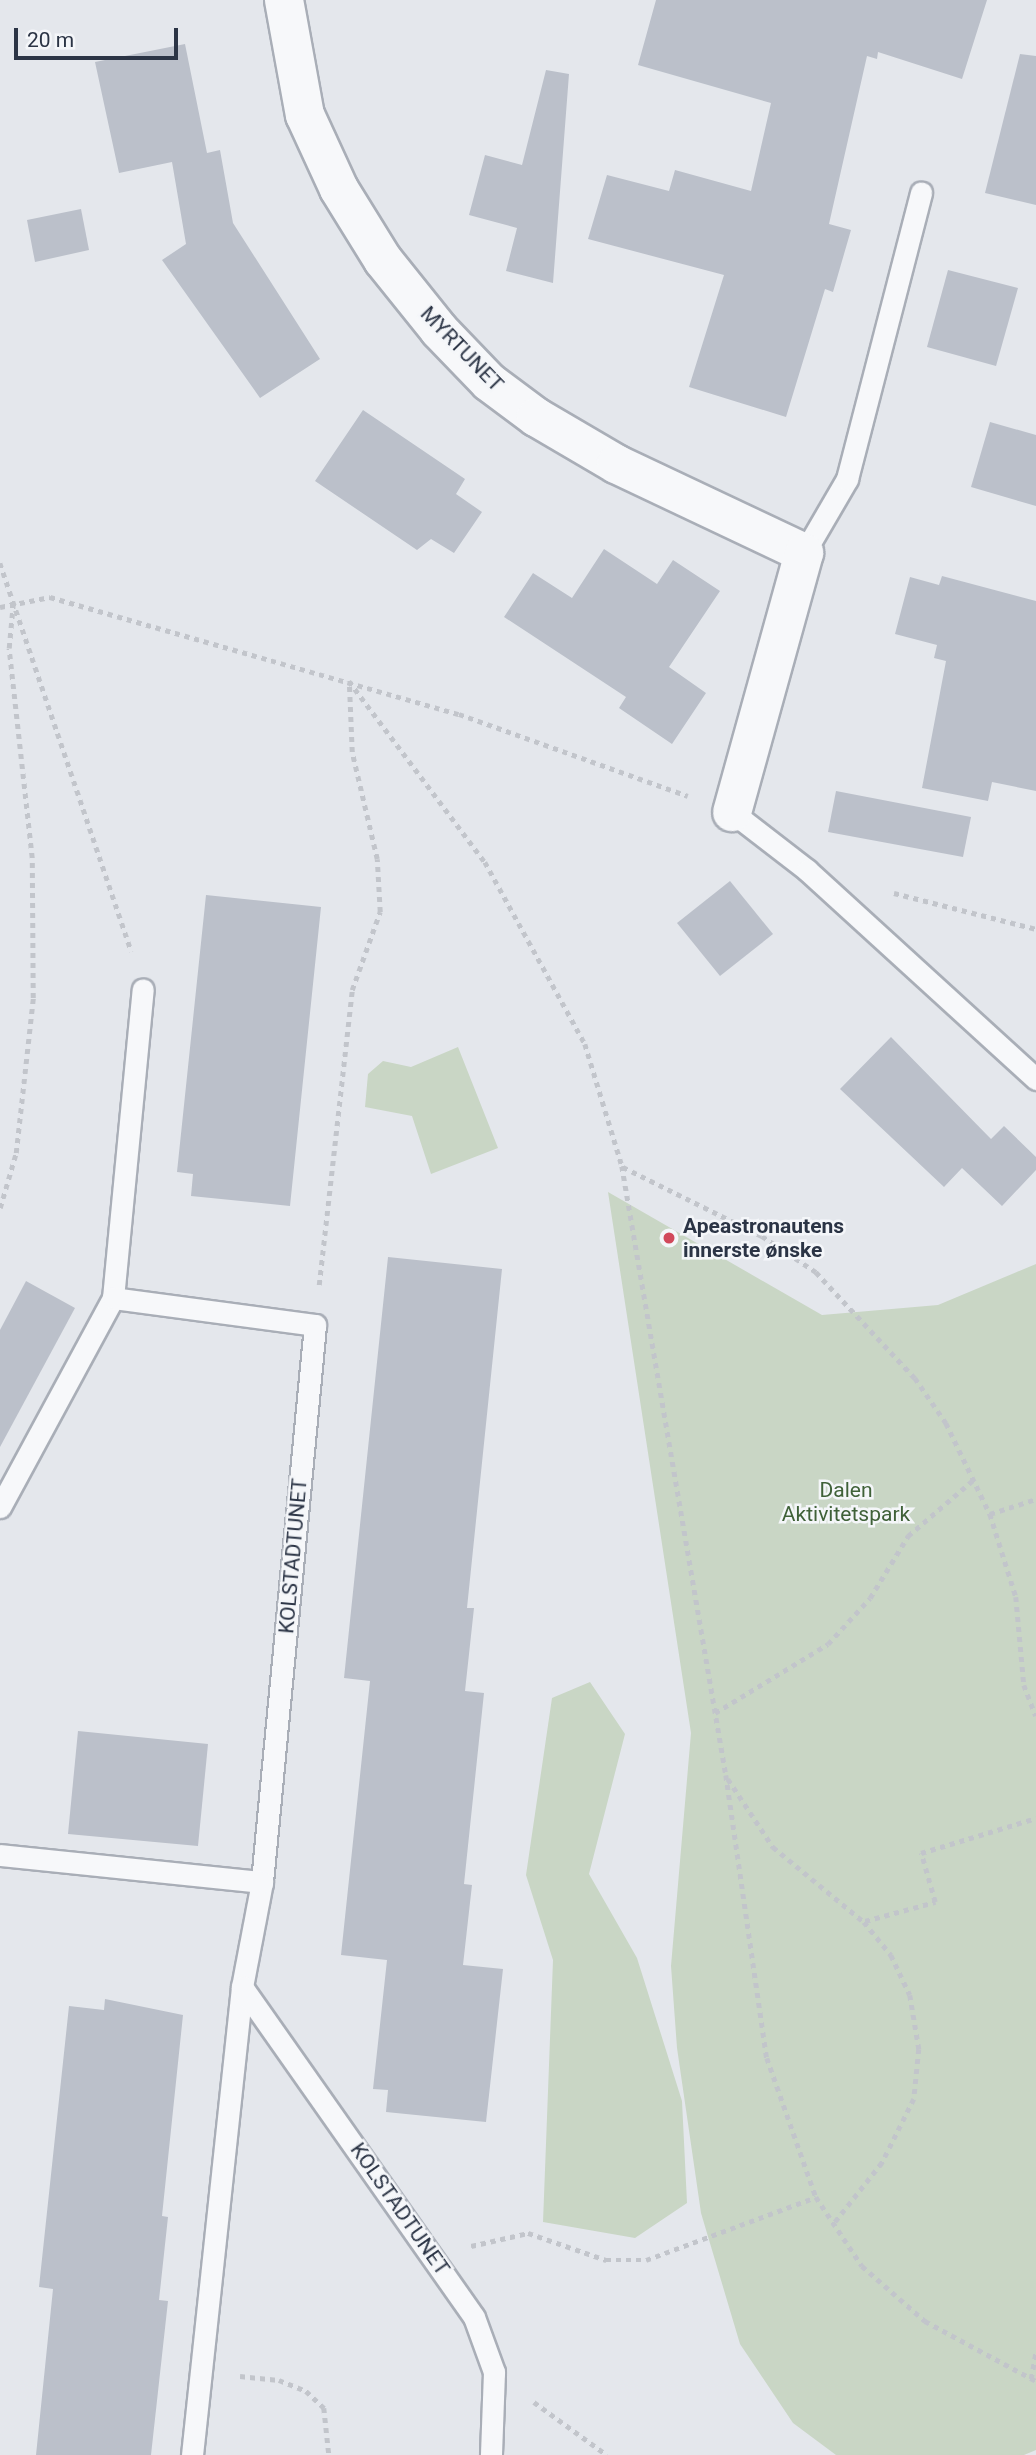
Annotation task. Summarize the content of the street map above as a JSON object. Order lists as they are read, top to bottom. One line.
{"streets":{"street":["MYRTUNET"],"lane":["KOLSTADTUNET"]},"parks":["Dalen Aktivitetspark"],"places":["Apeastronautens innerste ønske"],"scale_bar":"20 m"}
